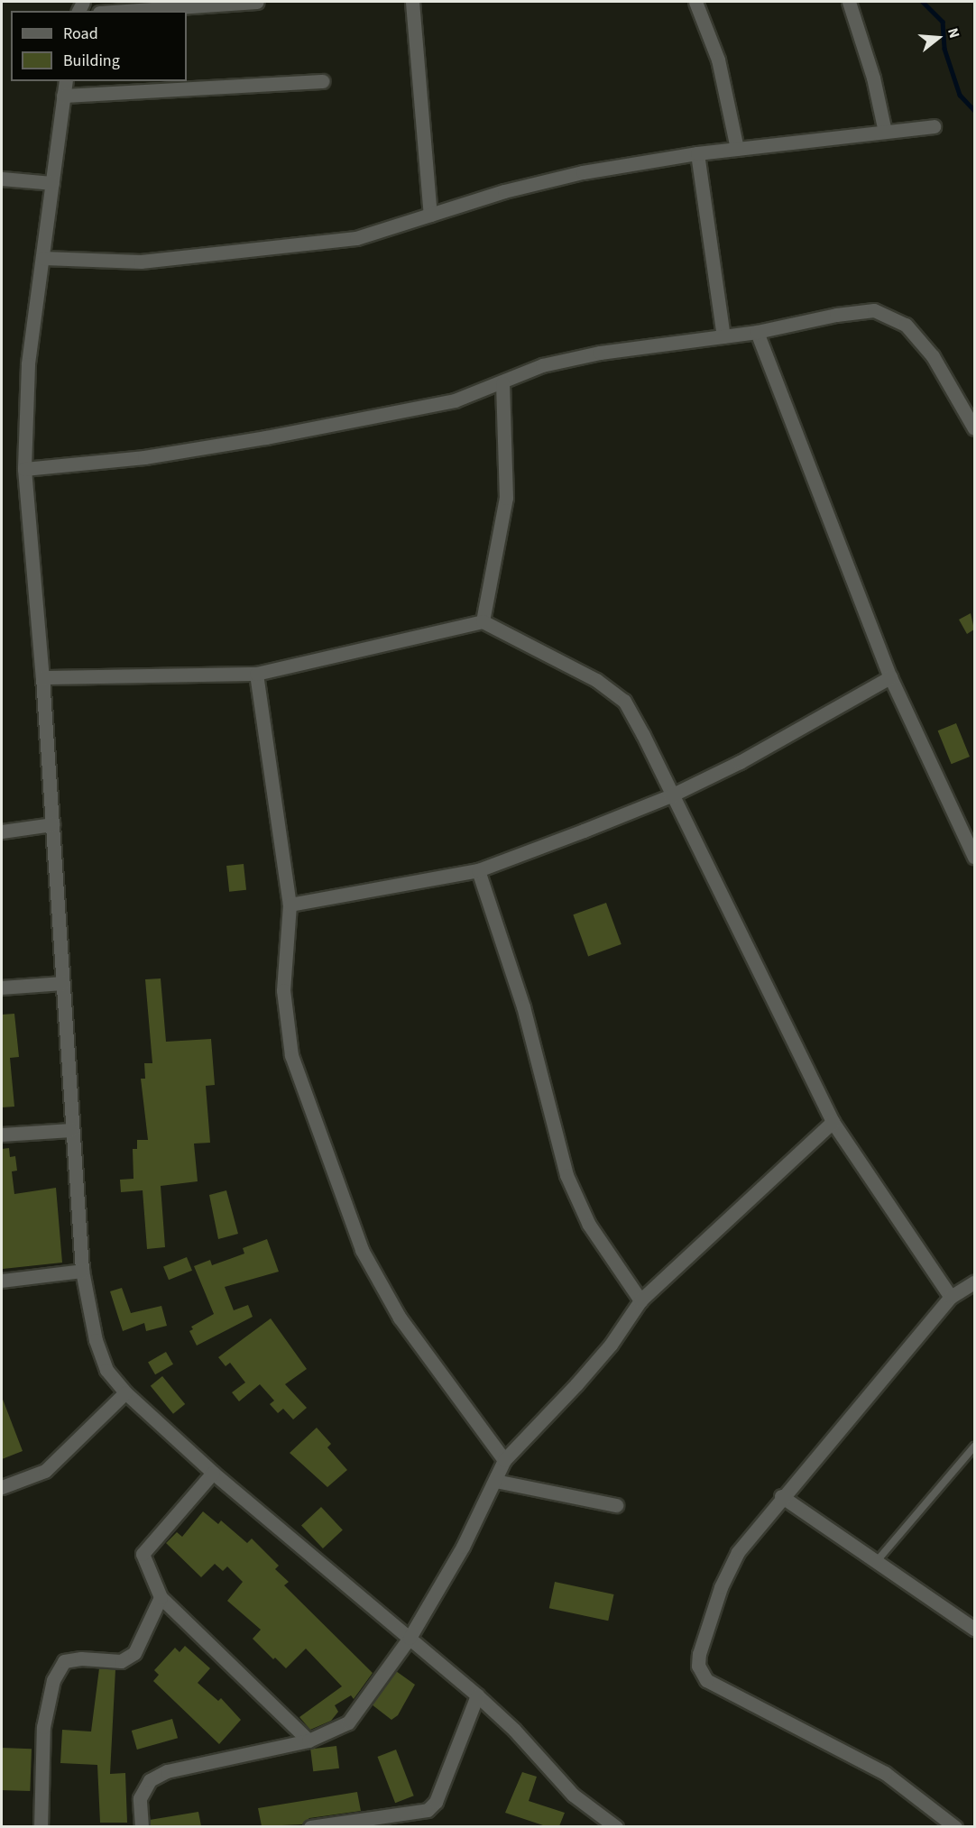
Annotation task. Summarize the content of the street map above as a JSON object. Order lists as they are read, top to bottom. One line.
{"legend":["Road","Building"],"north":"right"}
